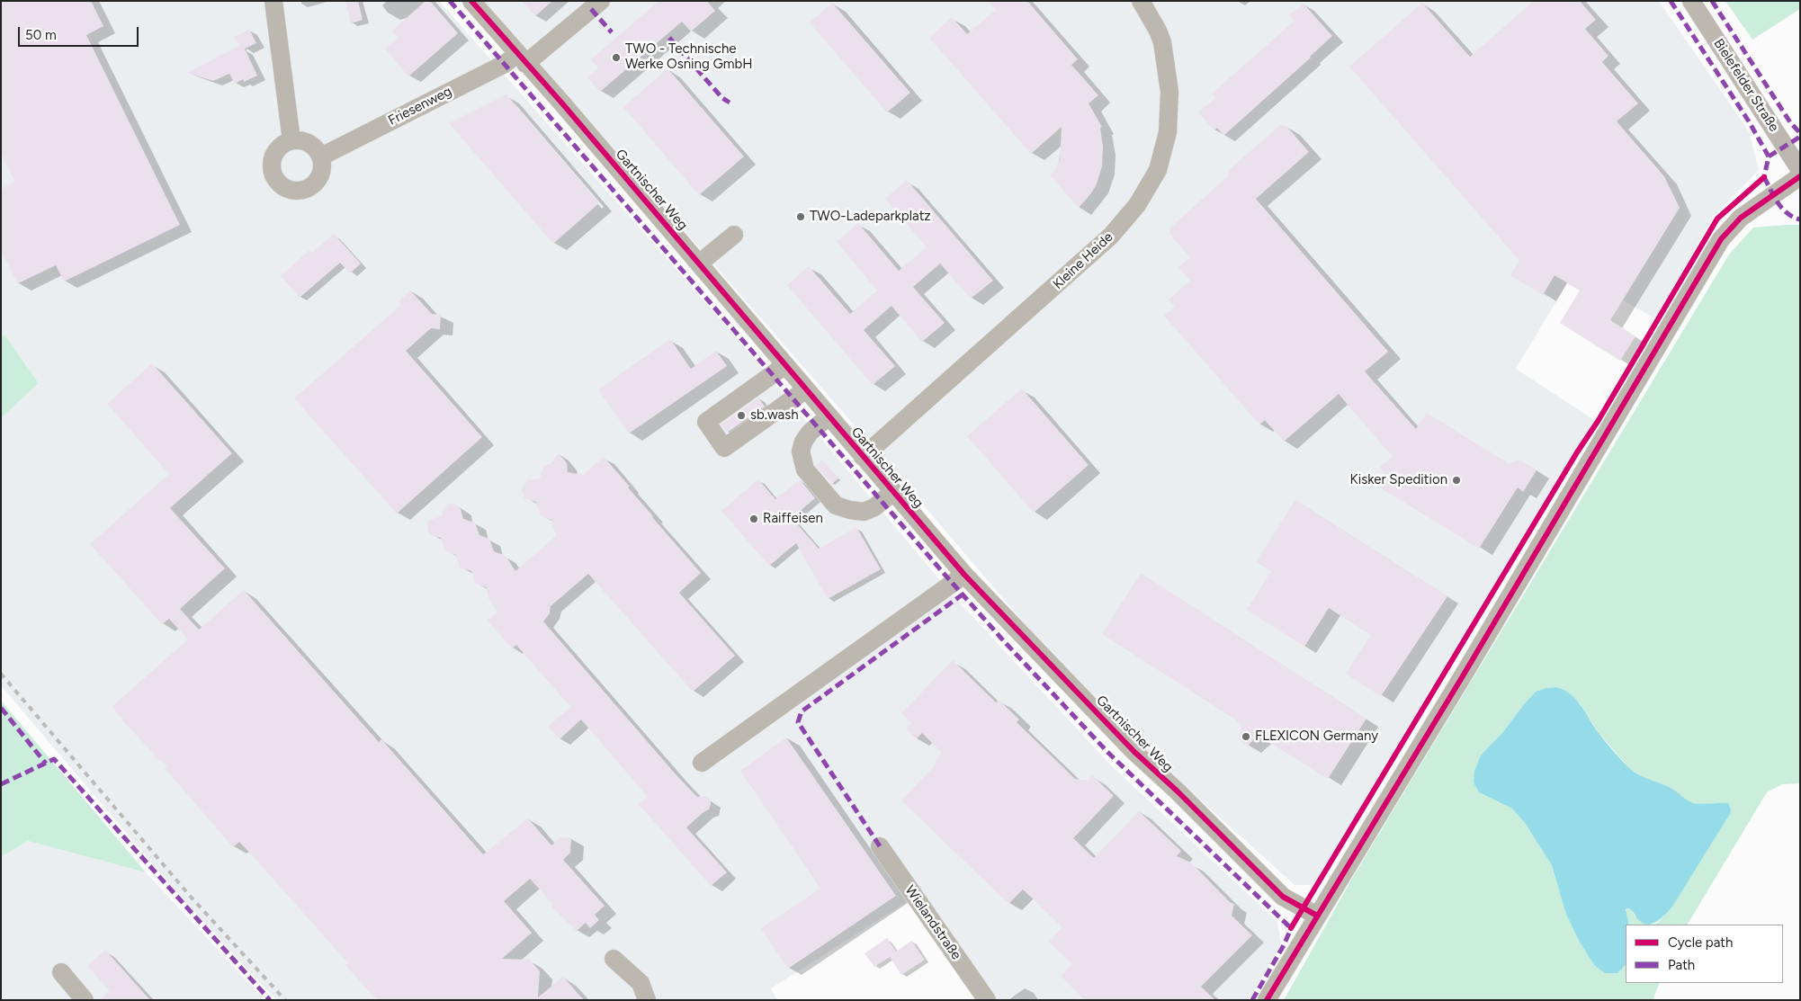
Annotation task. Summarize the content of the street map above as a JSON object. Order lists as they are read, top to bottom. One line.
{"streets":{"street":["Bielefelder Straße","Friesenweg","Gartnischer Weg","Kleine Heide","Wielandstraße"]},"crossings":[["Friesenweg","Gartnischer Weg"],["Gartnischer Weg","Kleine Heide"]],"places":["TWO - Technische Werke Osning GmbH","TWO-Ladeparkplatz","sb.wash","Kisker Spedition","Raiffeisen","FLEXICON Germany"],"legend":["Cycle path","Path"],"scale_bar":"50 m"}
